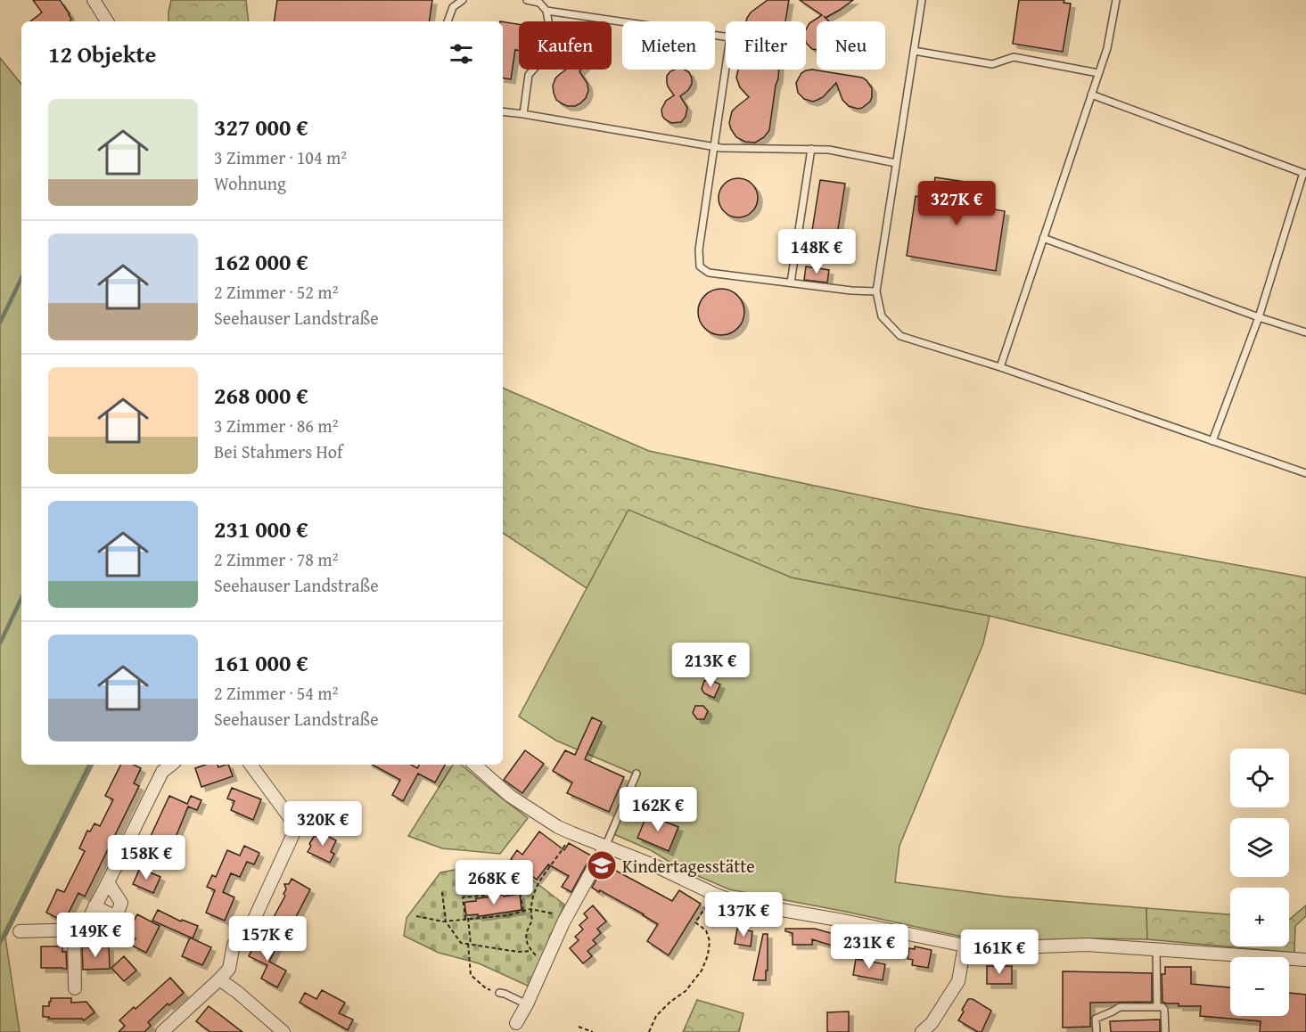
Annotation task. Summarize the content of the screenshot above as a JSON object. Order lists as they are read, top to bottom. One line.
{"places":{"school or university":["Kindertagesstätte"]},"page":{"chip":["Kaufen","Mieten","Filter","Neu"],"heading":"12 Objekte","list":[{"name":"327 000 €","note":"3 Zimmer · 104 m² · Wohnung"},{"name":"162 000 €","note":"2 Zimmer · 52 m² · Seehauser Landstraße"},{"name":"268 000 €","note":"3 Zimmer · 86 m² · Bei Stahmers Hof"},{"name":"231 000 €","note":"2 Zimmer · 78 m² · Seehauser Landstraße"},{"name":"161 000 €","note":"2 Zimmer · 54 m² · Seehauser Landstraße"}],"price":["327K €","148K €","213K €","162K €","320K €","158K €","268K €","137K €","149K €","157K €","231K €","161K €"],"map_buttons":["+","−"]}}
